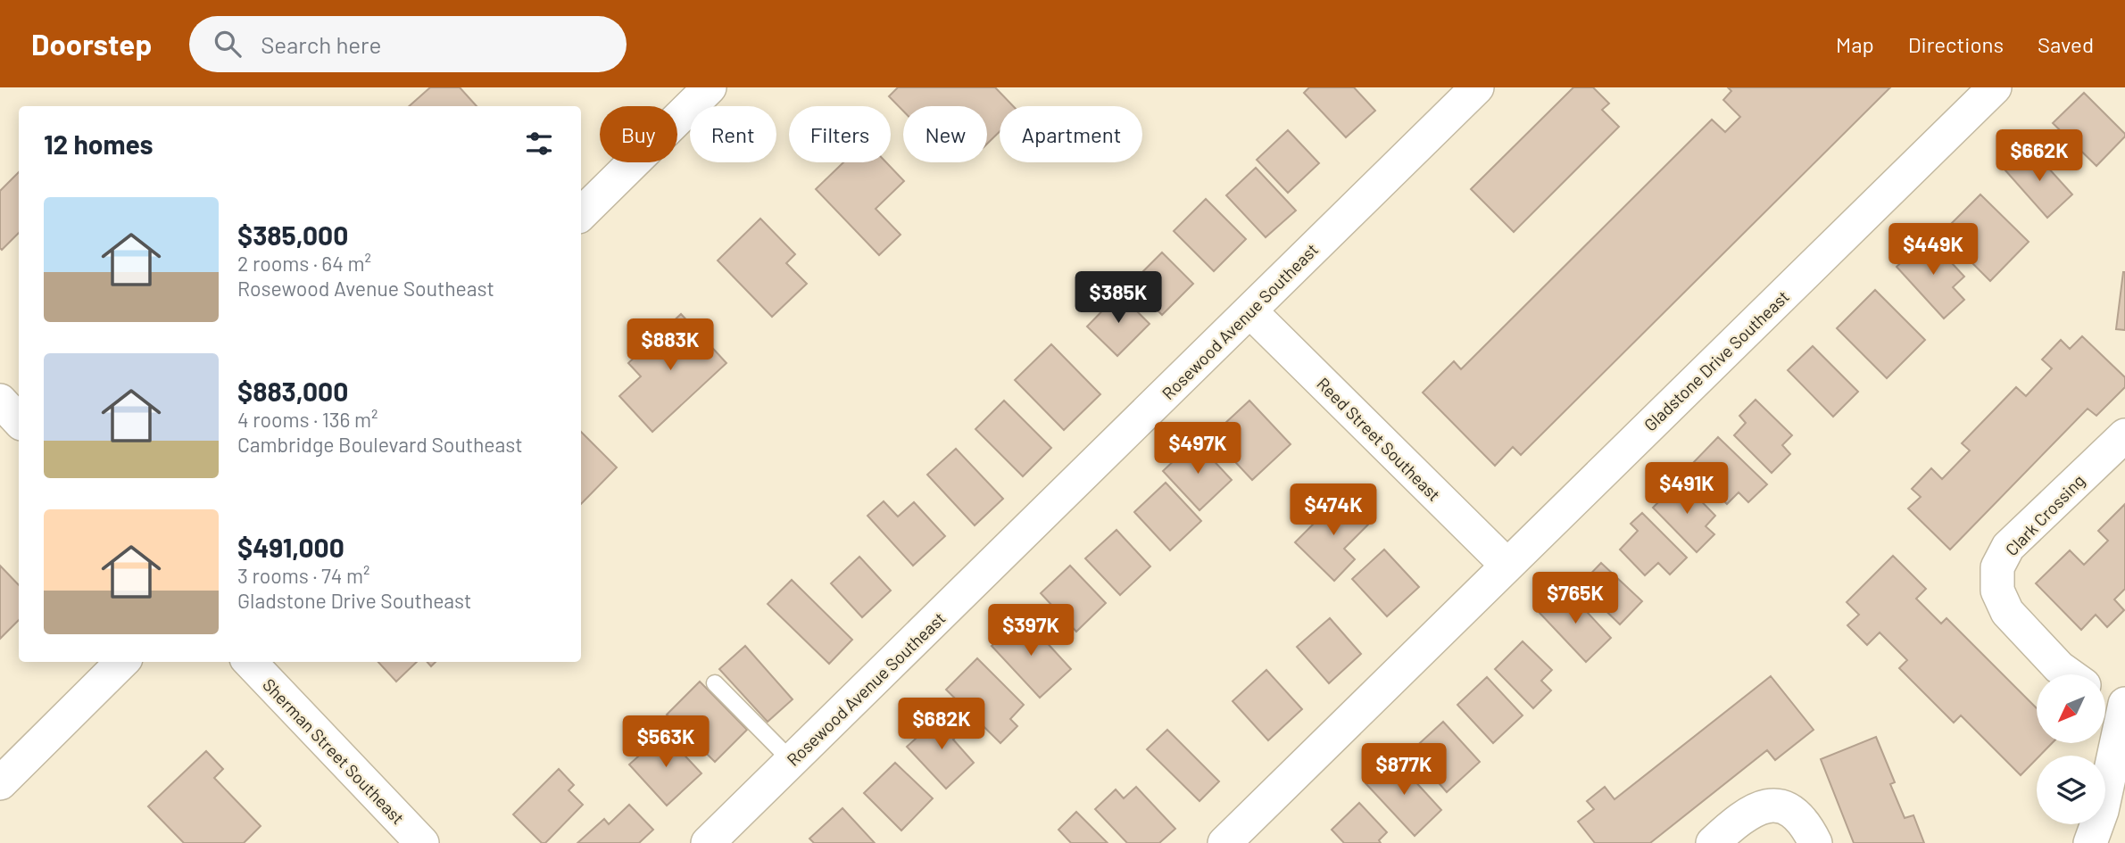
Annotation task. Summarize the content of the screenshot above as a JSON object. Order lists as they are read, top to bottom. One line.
{"streets":{"street":["Rosewood Avenue Southeast","Gladstone Drive Southeast","Reed Street Southeast","Clark Crossing","Sherman Street Southeast"]},"crossings":[["Rosewood Avenue Southeast","Reed Street Southeast"],["Gladstone Drive Southeast","Reed Street Southeast"]],"north":"bottom left","page":{"header":"Doorstep","search":"Search here","nav":["Map","Directions","Saved"],"chip":["Buy","Rent","Filters","New","Apartment"],"heading":"12 homes","price":["$662K","$449K","$385K","$883K","$497K","$491K","$474K","$765K","$397K","$682K","$563K","$877K"],"list":[{"name":"$385,000","note":"2 rooms · 64 m² · Rosewood Avenue Southeast"},{"name":"$883,000","note":"4 rooms · 136 m² · Cambridge Boulevard Southeast"},{"name":"$491,000","note":"3 rooms · 74 m² · Gladstone Drive Southeast"}]}}
